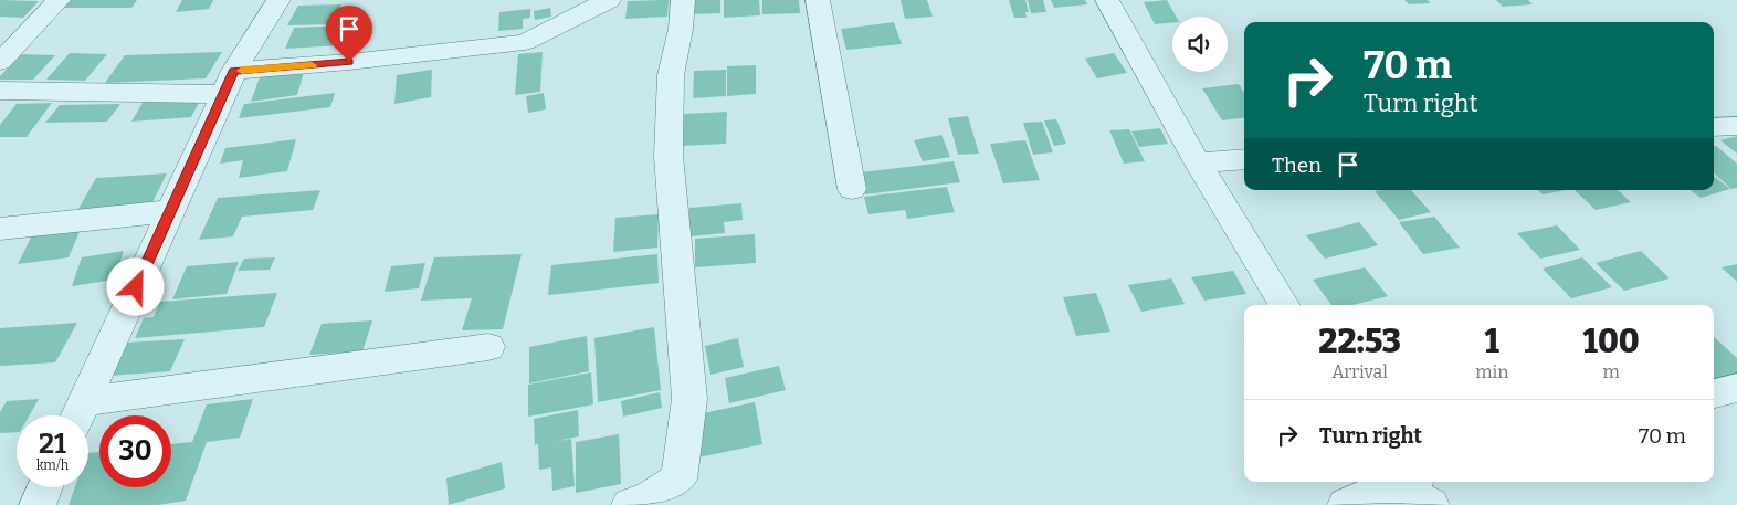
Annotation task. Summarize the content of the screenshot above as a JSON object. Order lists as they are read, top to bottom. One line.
{"page":{"turn":["70 m","Turn right"],"then":"Then","eta":["22:53","Arrival","1","min","100","m"],"list":[{"name":"Turn right","value":"70 m"}],"speed":"21 km/h","limit":"30"}}
